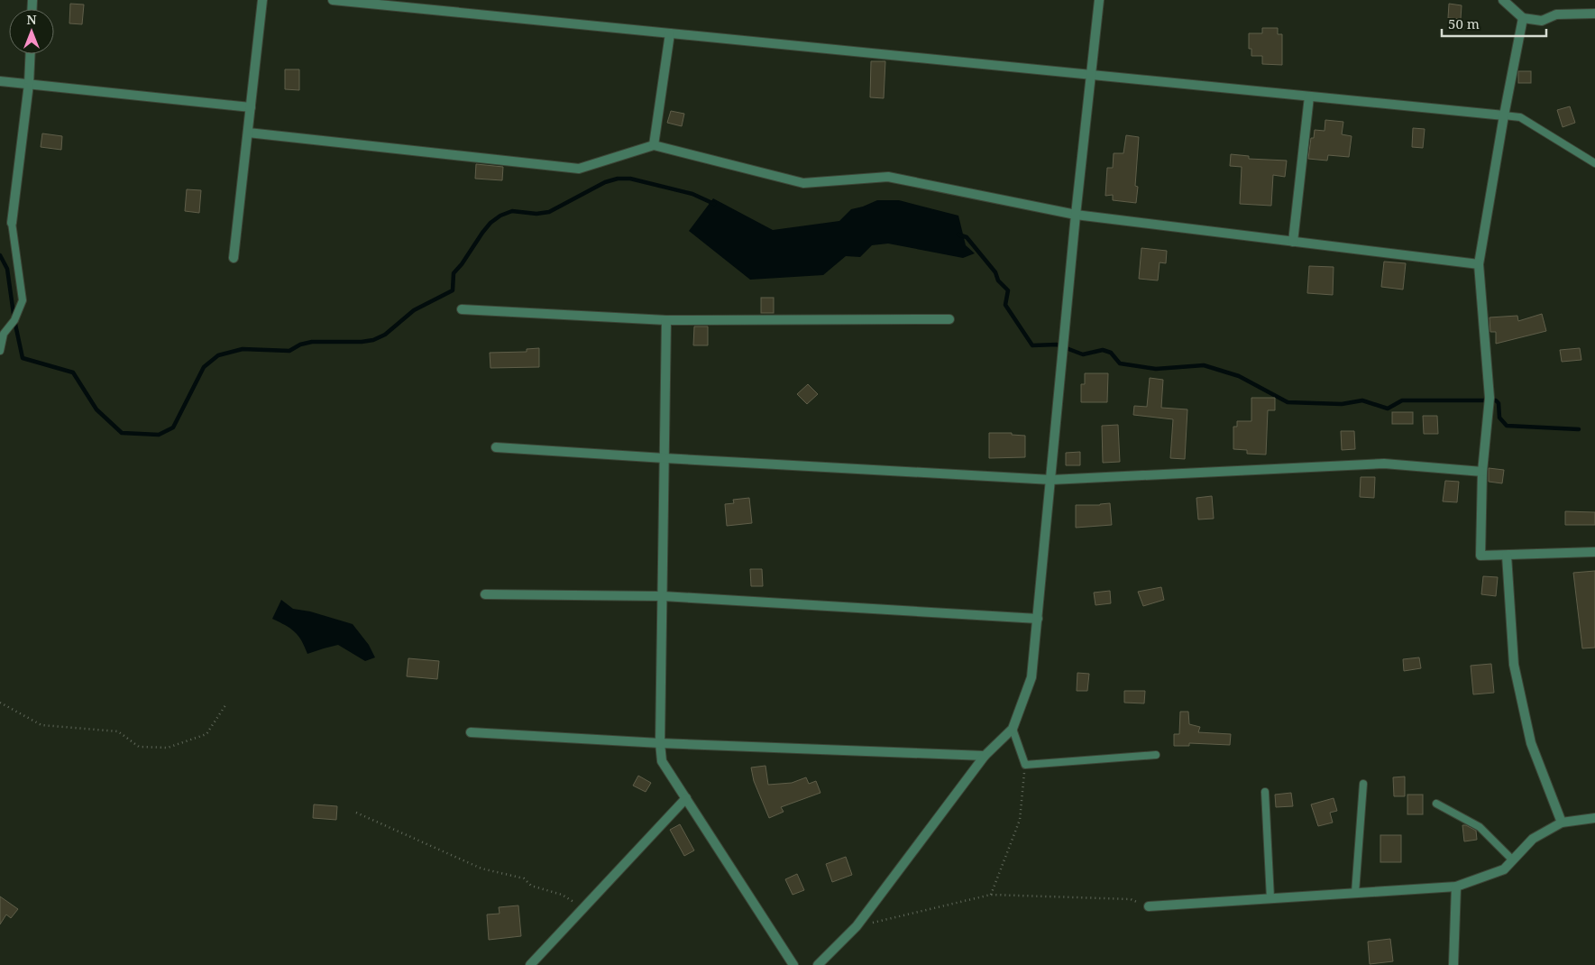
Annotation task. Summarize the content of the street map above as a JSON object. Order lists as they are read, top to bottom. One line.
{"scale_bar":"50 m","north":"top"}
